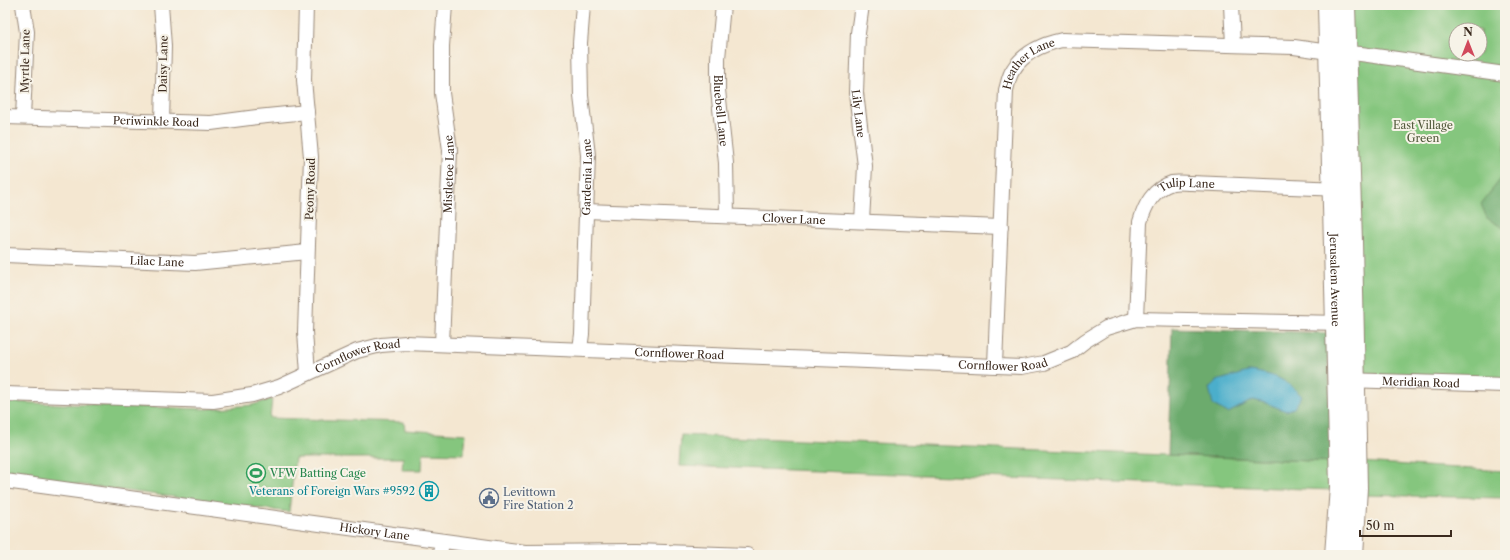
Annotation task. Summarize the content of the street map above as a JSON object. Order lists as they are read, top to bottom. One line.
{"streets":{"main road":["Jerusalem Avenue"],"street":["Myrtle Lane","Daisy Lane","Heather Lane","Bluebell Lane","Lily Lane","Periwinkle Road","Mistletoe Lane","Gardenia Lane","Peony Road","Tulip Lane","Clover Lane","Lilac Lane","Cornflower Road","Meridian Road","Hickory Lane"]},"crossings":[["Myrtle Lane","Periwinkle Road"],["Daisy Lane","Periwinkle Road"],["Heather Lane","Clover Lane"],["Heather Lane","Jerusalem Avenue"],["Heather Lane","Cornflower Road"],["Bluebell Lane","Clover Lane"],["Lily Lane","Clover Lane"],["Periwinkle Road","Peony Road"],["Mistletoe Lane","Cornflower Road"],["Gardenia Lane","Clover Lane"],["Gardenia Lane","Cornflower Road"],["Peony Road","Lilac Lane"],["Peony Road","Cornflower Road"],["Tulip Lane","Jerusalem Avenue"],["Tulip Lane","Cornflower Road"],["Jerusalem Avenue","Cornflower Road"],["Jerusalem Avenue","Meridian Road"]],"parks":["East Village Green"],"places":{"sports":["VFW Batting Cage"],"building":["Veterans of Foreign Wars #9592"],"public building":["Levittown Fire Station 2"]},"scale_bar":"50 m","north":"top"}
